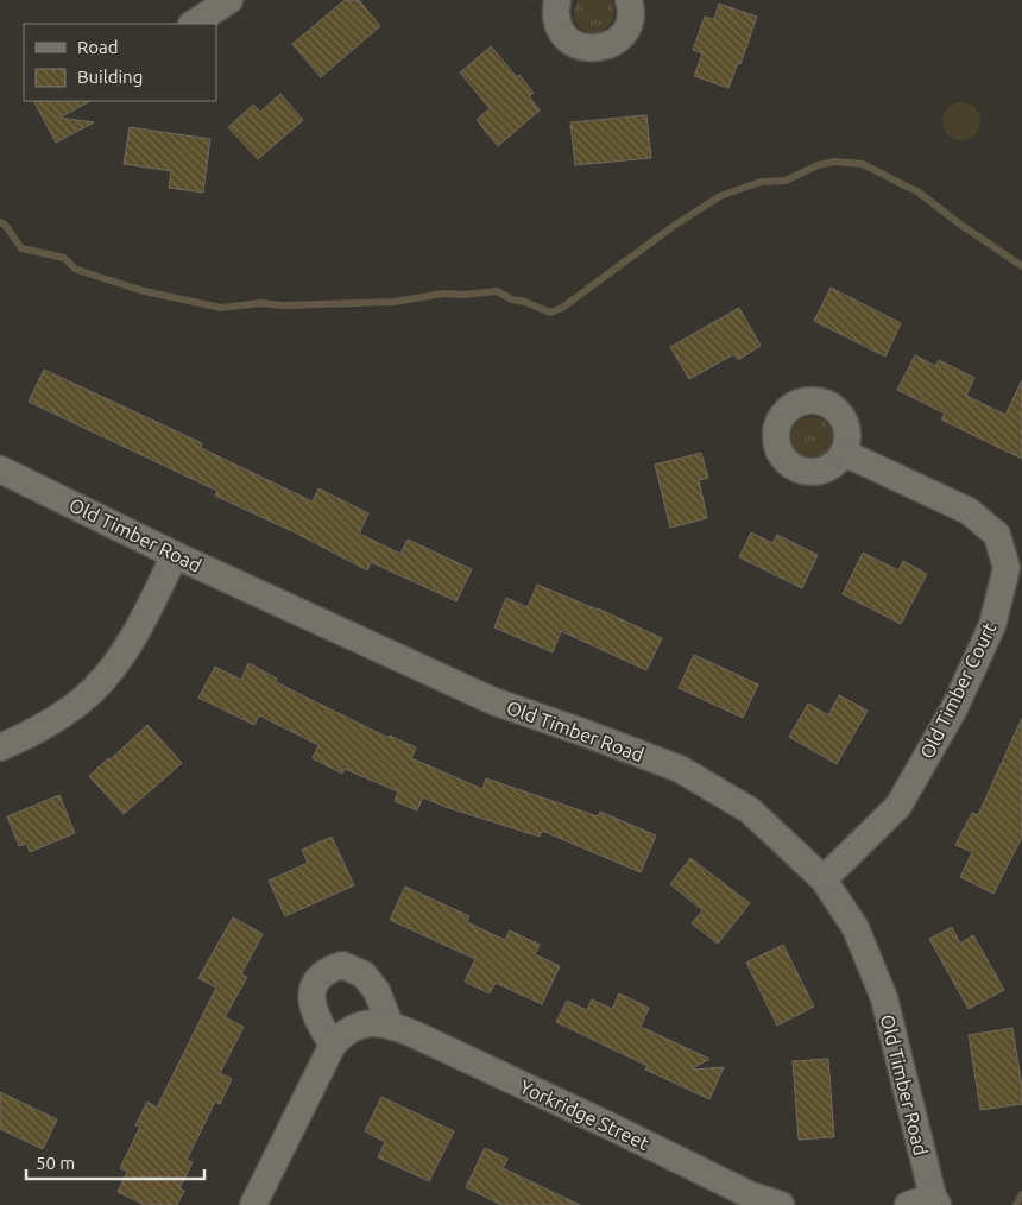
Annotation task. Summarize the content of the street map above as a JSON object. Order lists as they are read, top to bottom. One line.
{"streets":{"street":["Old Timber Road","Old Timber Court","Yorkridge Street"]},"crossings":[["Old Timber Road","Old Timber Court"]],"legend":["Road","Building"],"scale_bar":"50 m"}
